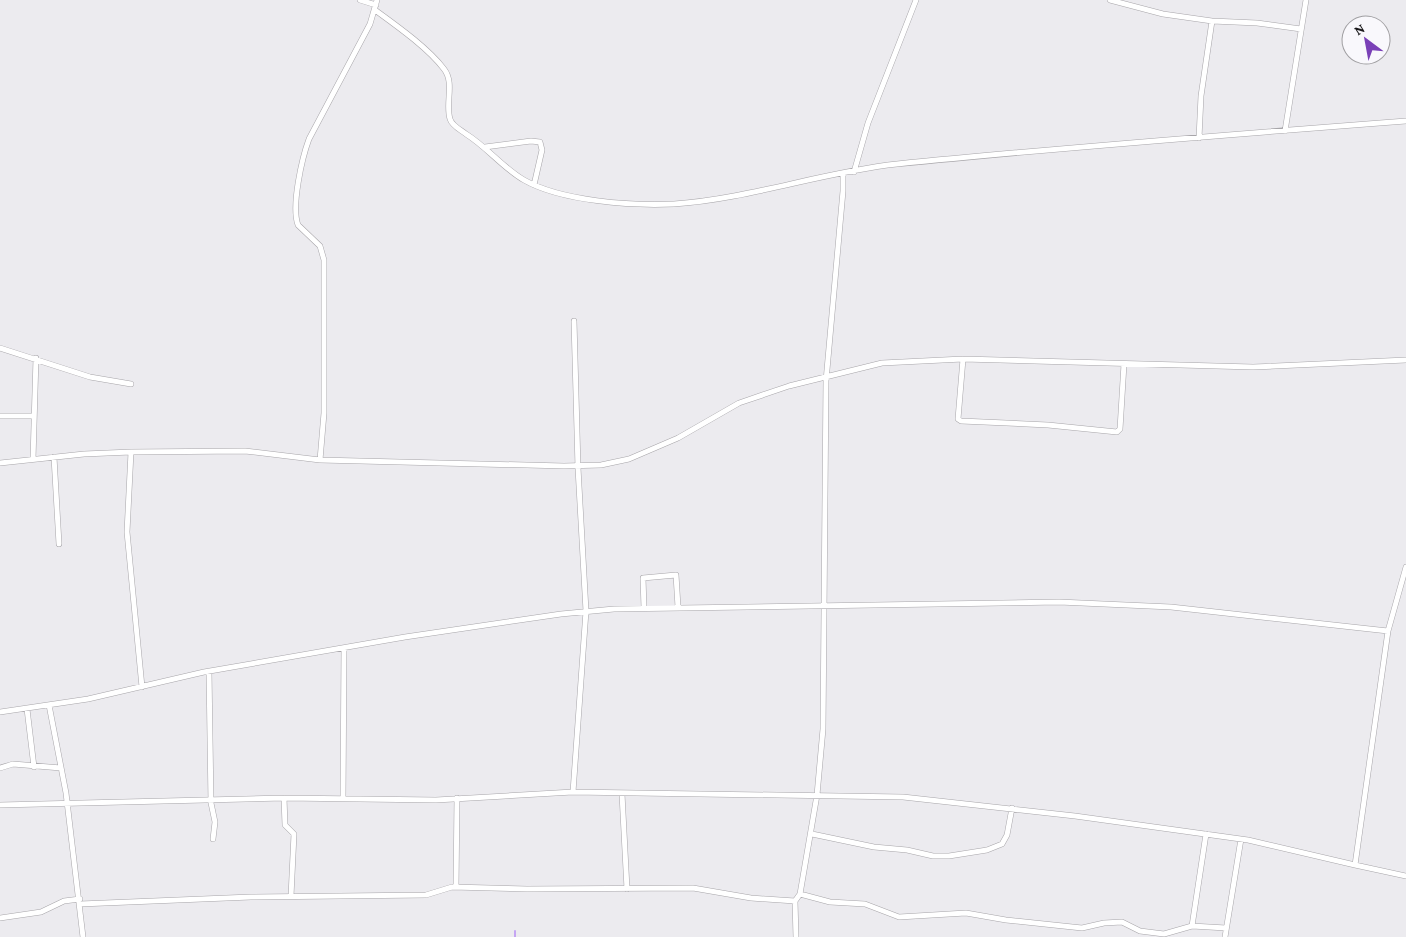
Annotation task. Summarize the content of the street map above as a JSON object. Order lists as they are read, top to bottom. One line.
{"north":"top left"}
